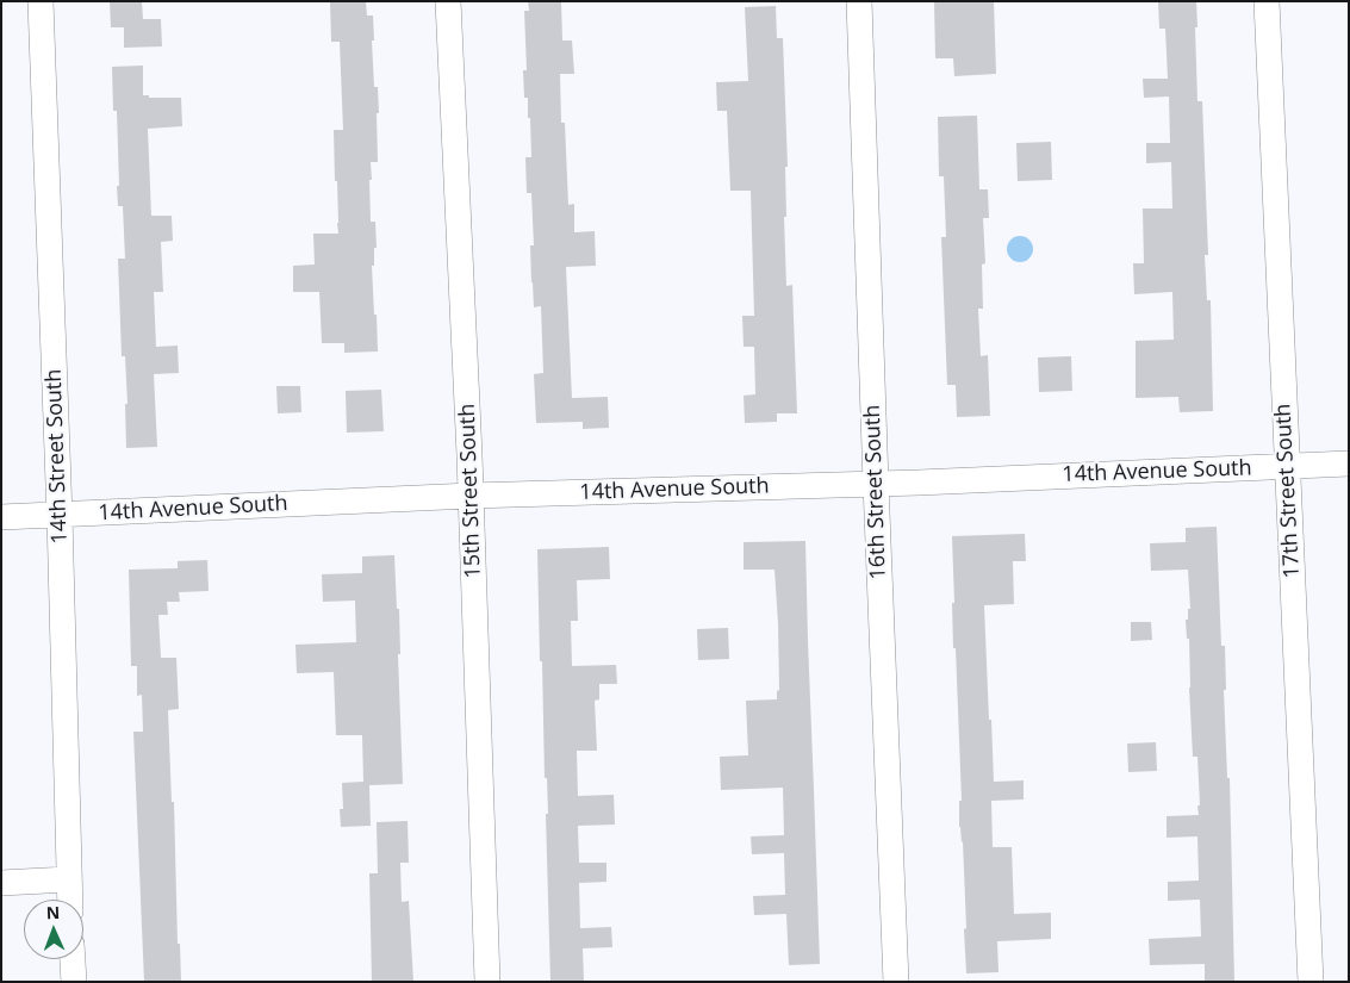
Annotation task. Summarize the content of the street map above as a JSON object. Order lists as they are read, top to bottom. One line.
{"streets":{"street":["14th Street South","14th Avenue South","15th Street South","17th Street South","16th Street South"]},"crossings":[["14th Street South","14th Avenue South"],["14th Avenue South","15th Street South"],["14th Avenue South","17th Street South"],["14th Avenue South","16th Street South"]],"north":"top"}
